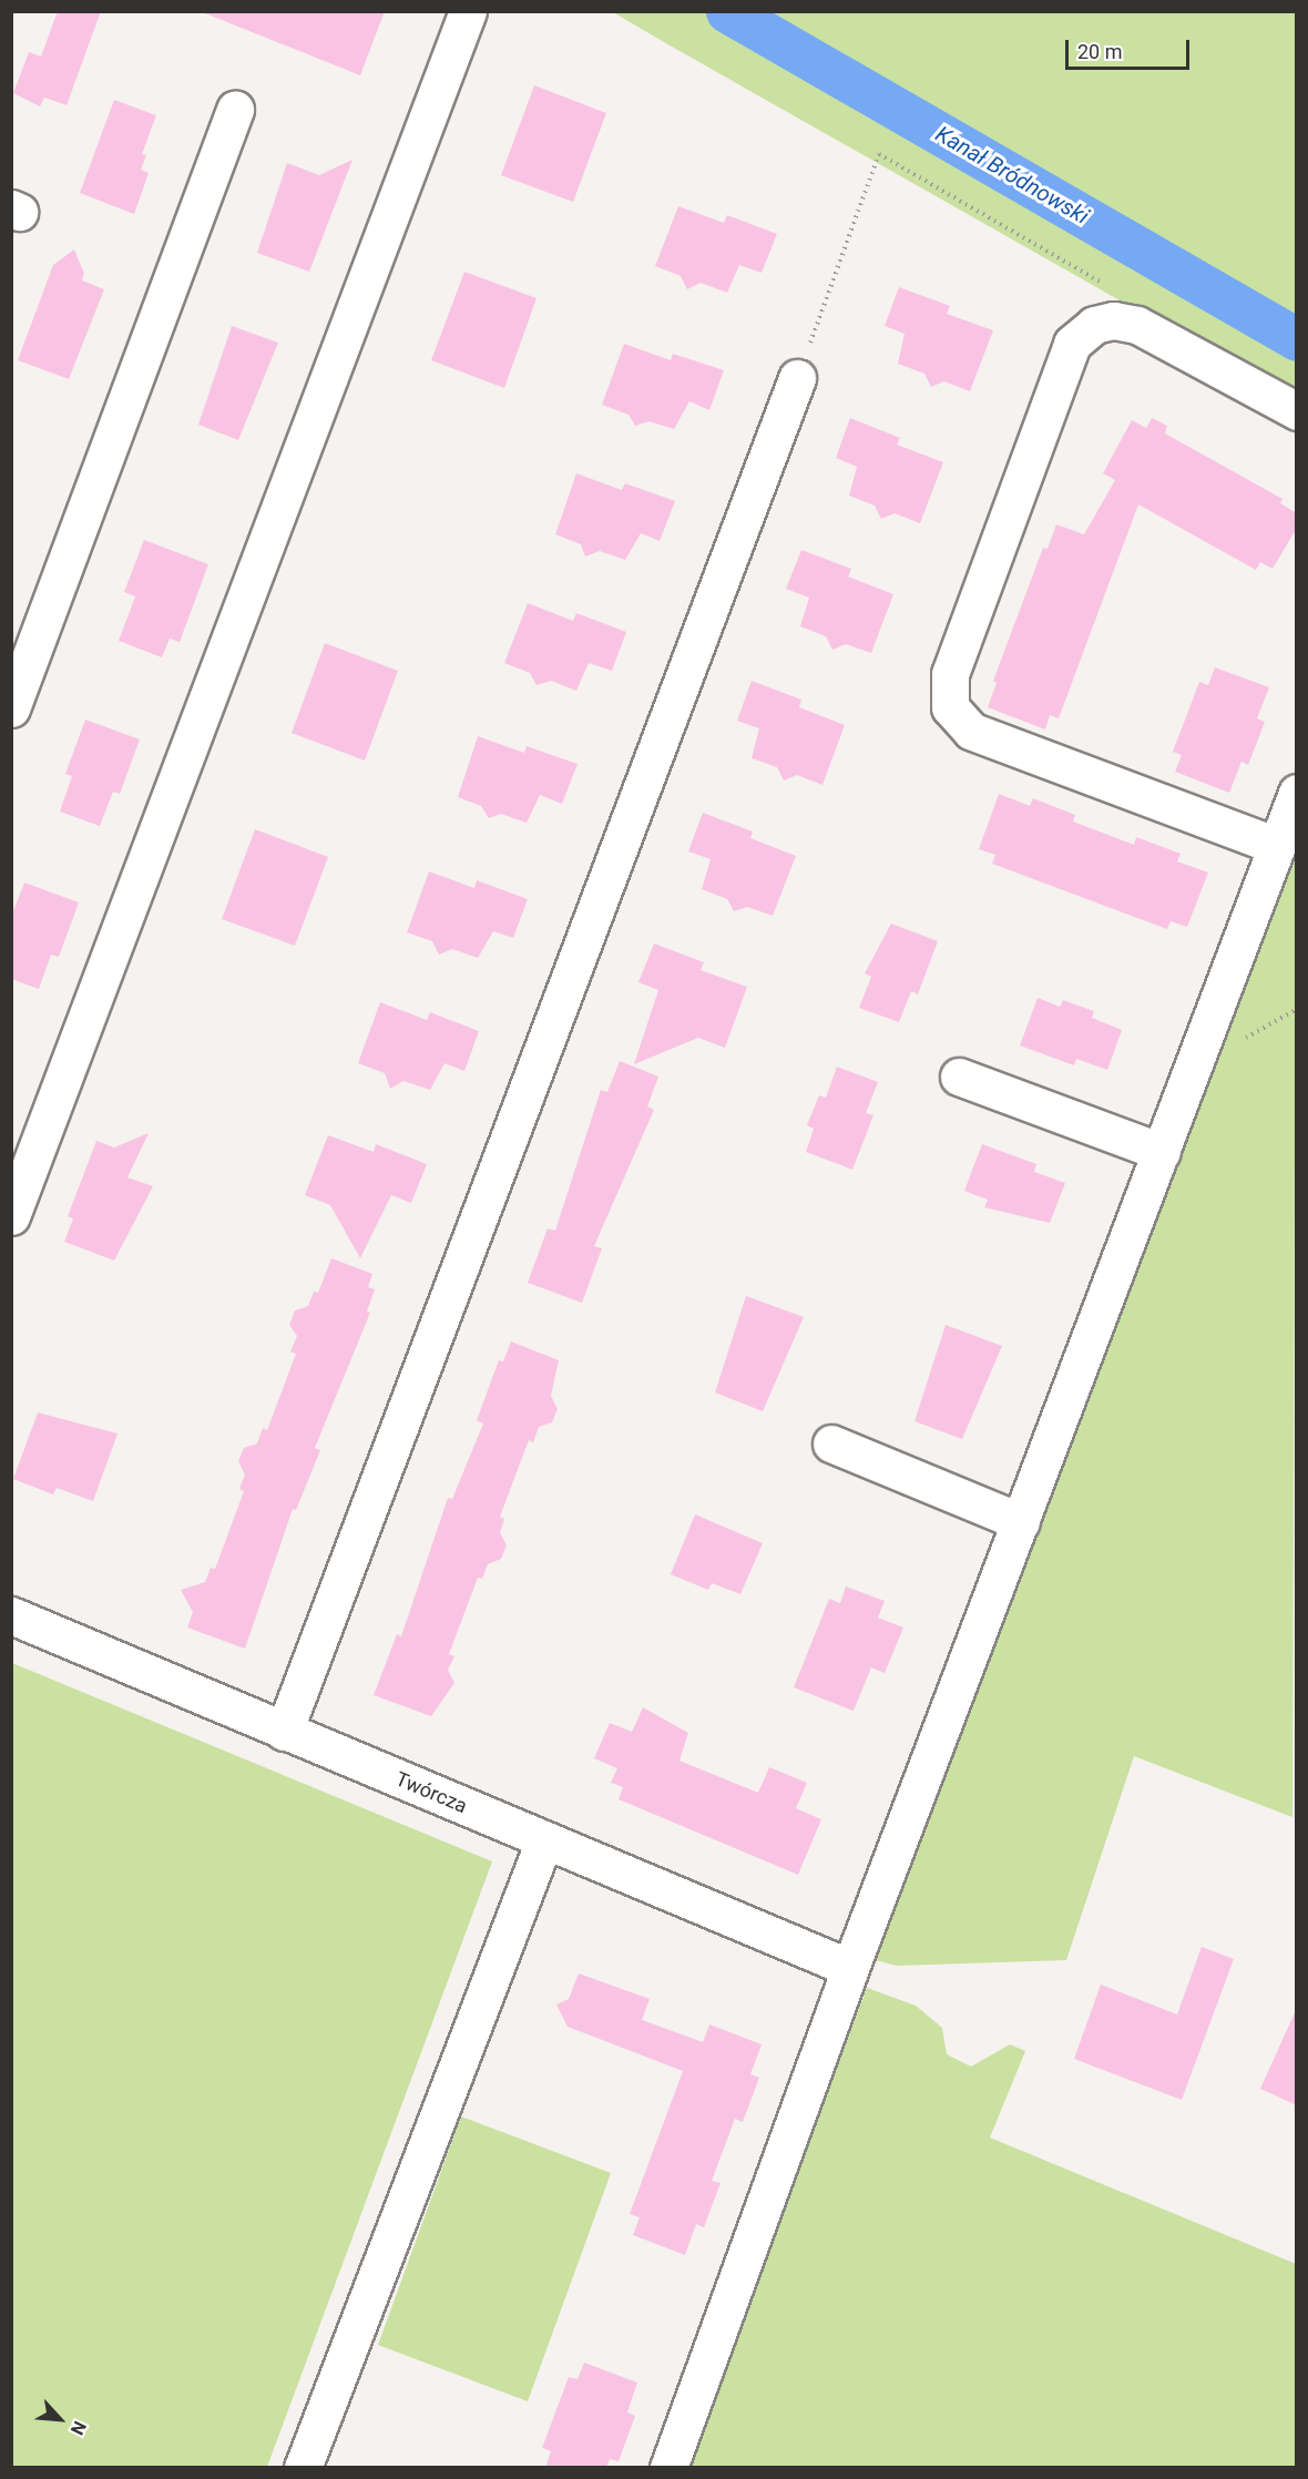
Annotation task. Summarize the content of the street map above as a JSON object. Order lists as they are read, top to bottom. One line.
{"streets":{"street":["Twórcza"]},"water":["Kanał Bródnowski"],"scale_bar":"20 m","north":"bottom right"}
